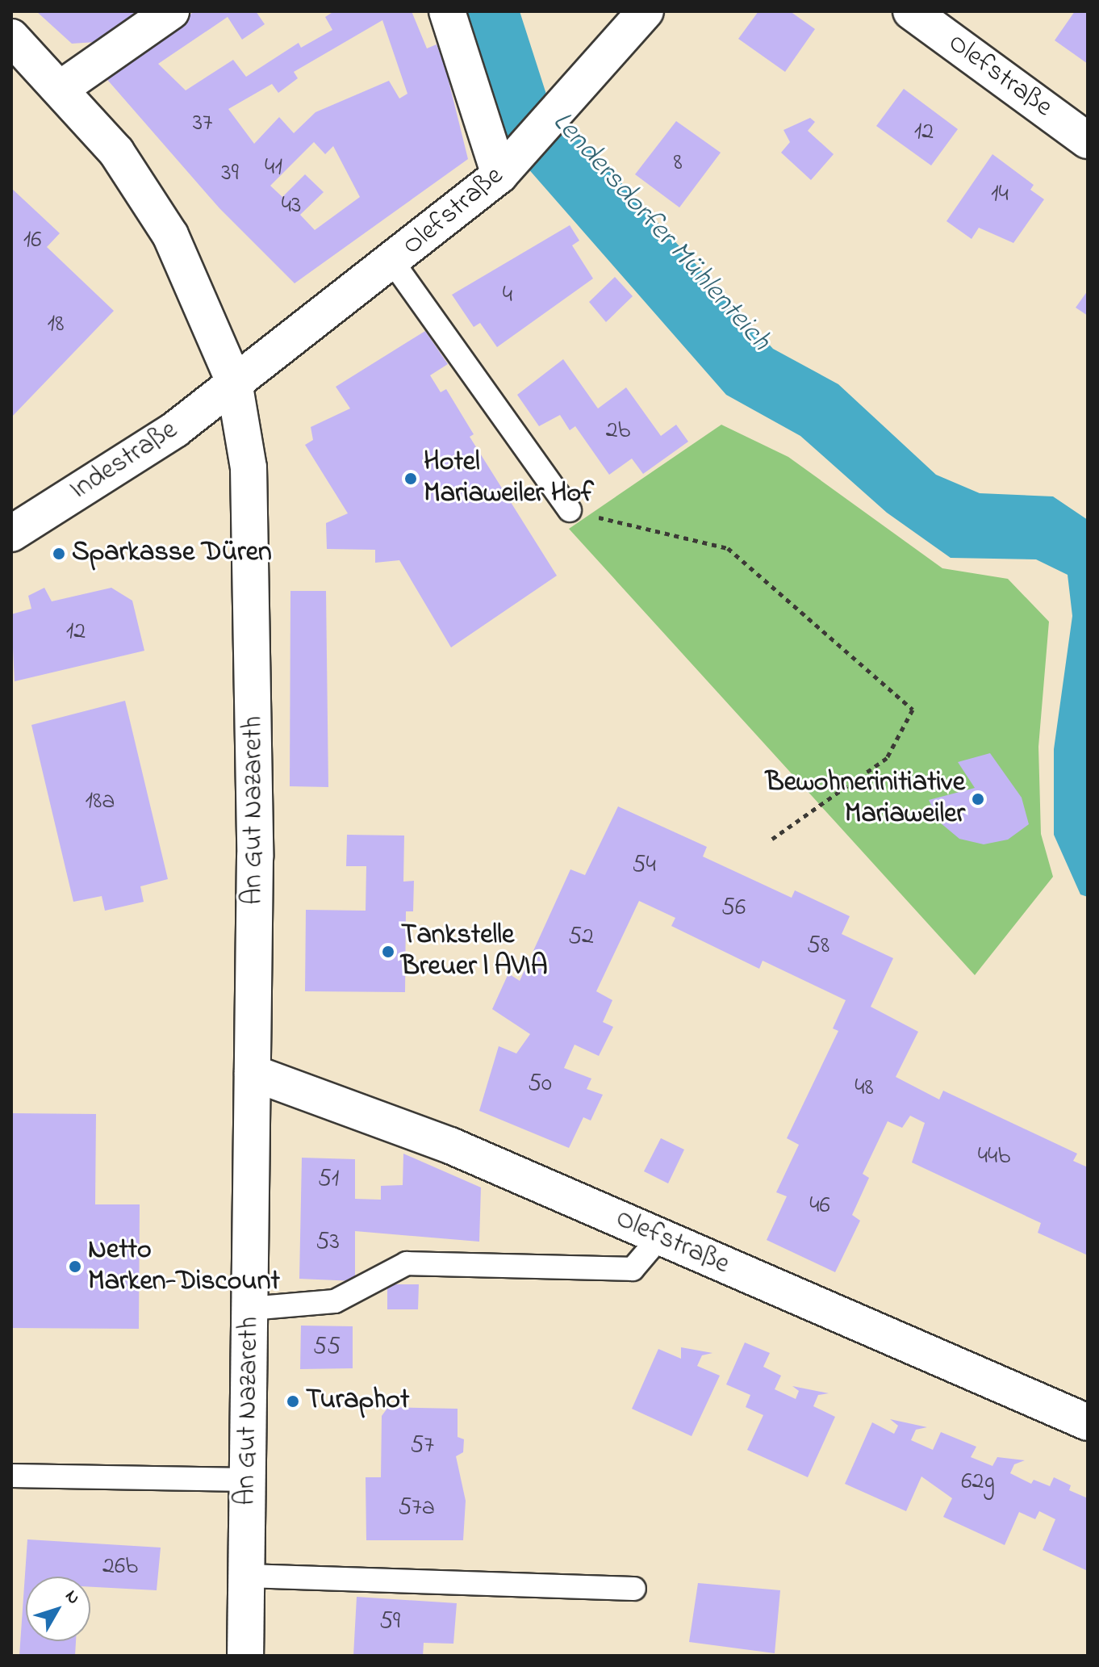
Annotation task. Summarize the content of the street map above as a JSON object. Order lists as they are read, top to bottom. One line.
{"streets":{"street":["Olefstraße","Indestraße","An Gut Nazareth"]},"crossings":[["Olefstraße","Indestraße"],["Olefstraße","An Gut Nazareth"],["Indestraße","An Gut Nazareth"]],"water":["Lendersdorfer Mühlenteich"],"places":["Hotel Mariaweiler Hof","Sparkasse Düren","Bewohnerinitiative Mariaweiler","Tankstelle Breuer | AVIA","Netto Marken-Discount","Turaphot"],"house_numbers":["37","12","8","41","39","14","43","16","4","18","2b","12","18a","54","56","52","58","50","48","44b","51","46","53","55","57","62g","57a","26b","59"],"north":"top right"}
